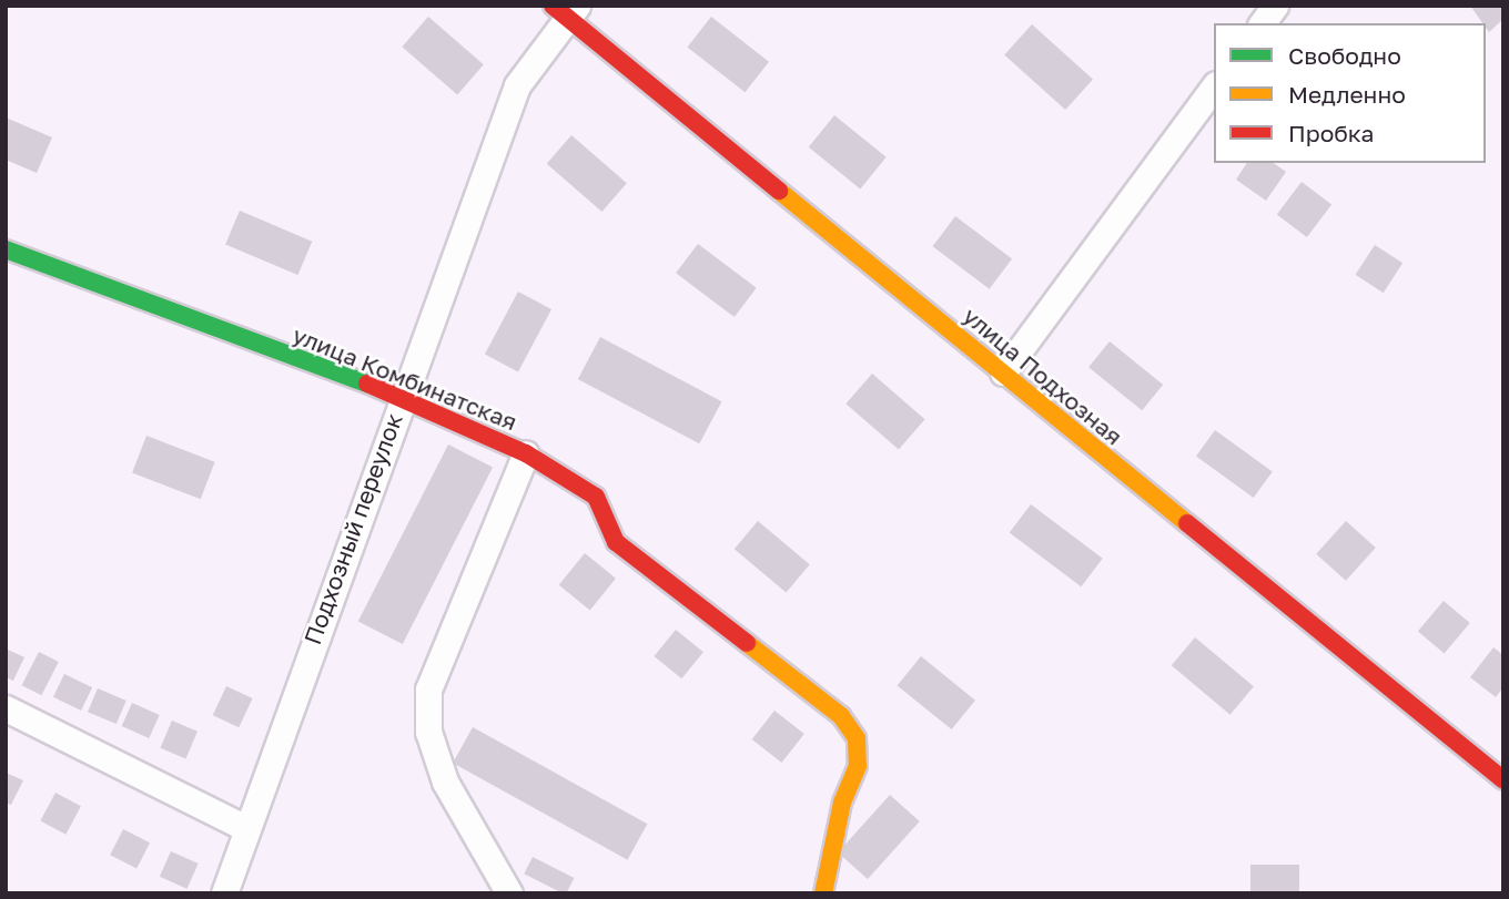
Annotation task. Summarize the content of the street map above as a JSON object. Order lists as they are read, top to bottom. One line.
{"streets":{"street":["улица Подхозная","улица Комбинатская","Подхозный переулок"]},"crossings":[["улица Подхозная","Подхозный переулок"],["улица Комбинатская","Подхозный переулок"]],"legend":["Свободно","Медленно","Пробка"]}
